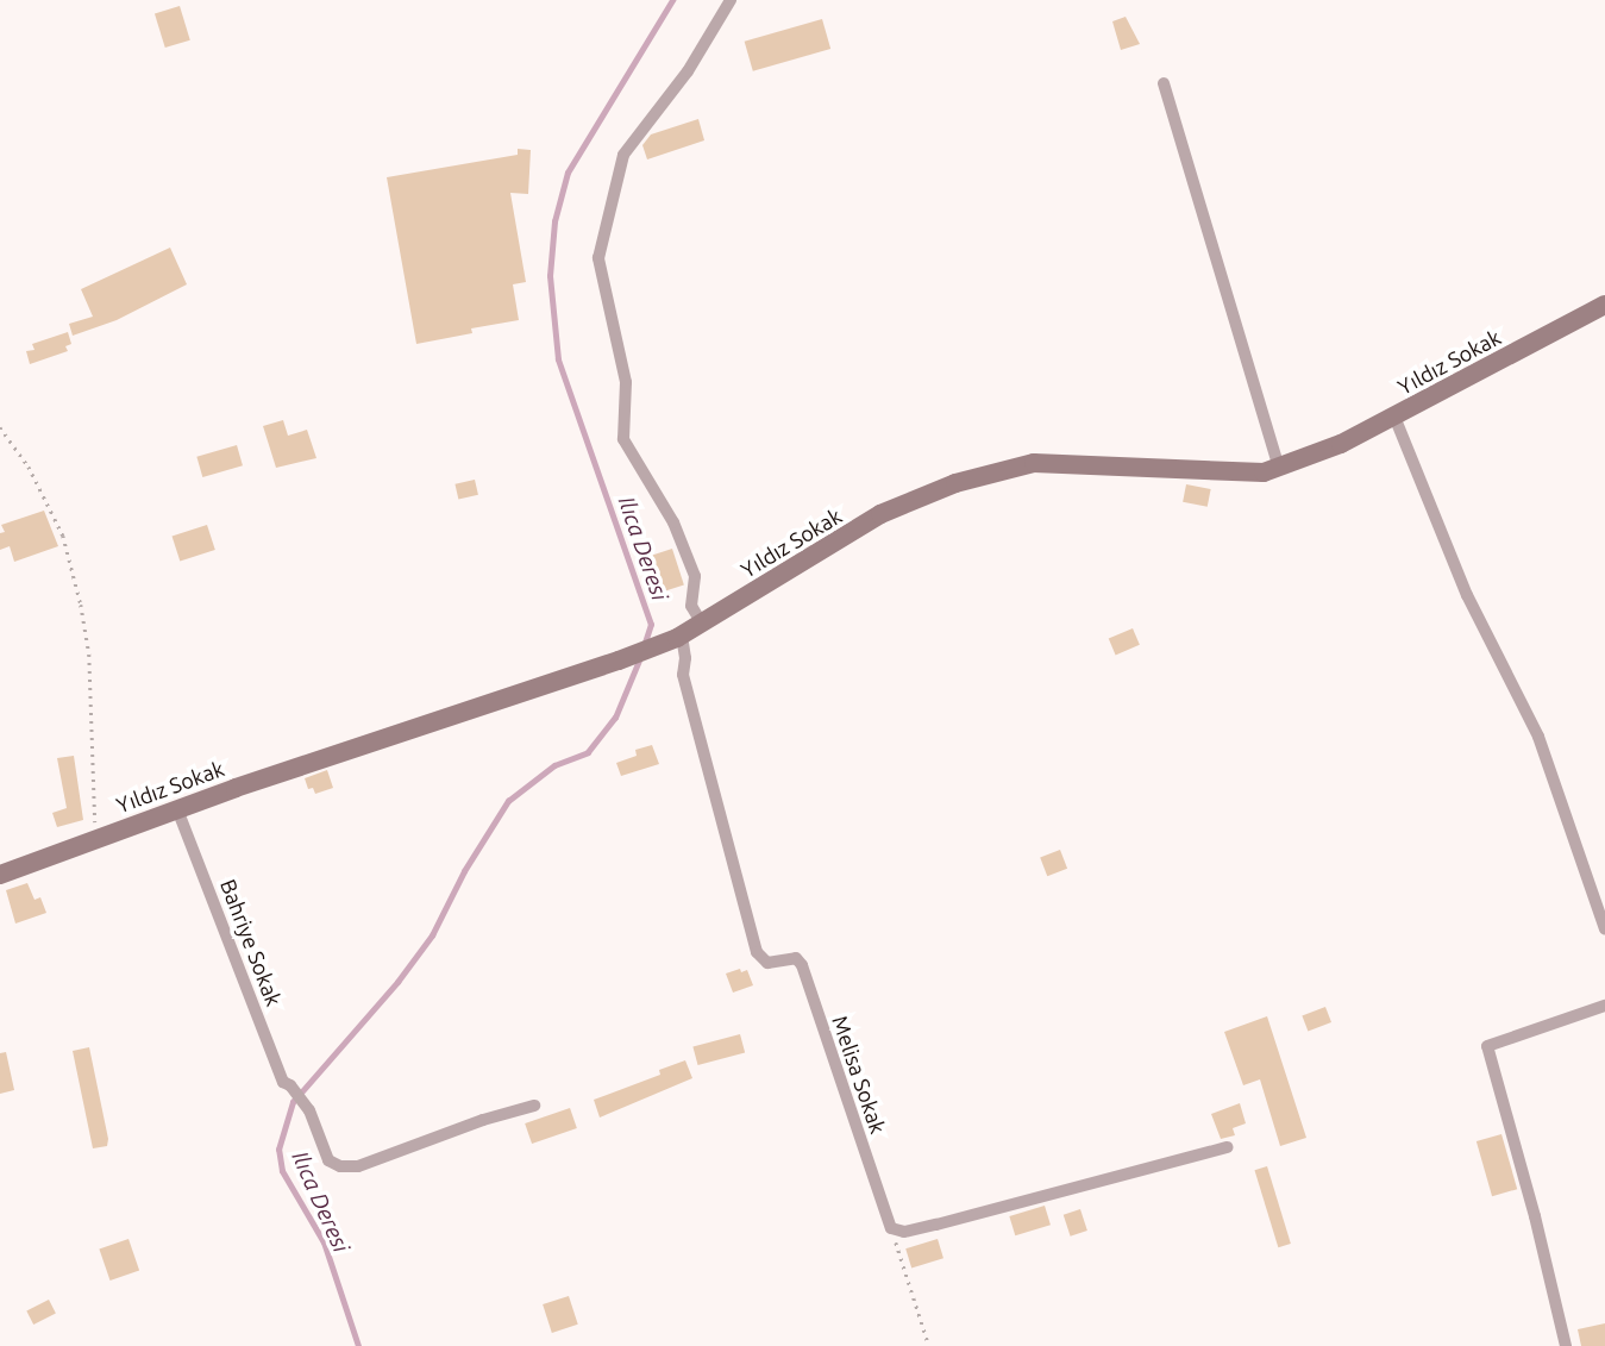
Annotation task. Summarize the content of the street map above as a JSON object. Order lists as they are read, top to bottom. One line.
{"streets":{"street":["Yıldız Sokak","Bahriye Sokak","Melisa Sokak"]},"crossings":[["Yıldız Sokak","Bahriye Sokak"],["Yıldız Sokak","Melisa Sokak"]],"water":["Ilıca Deresi"]}
